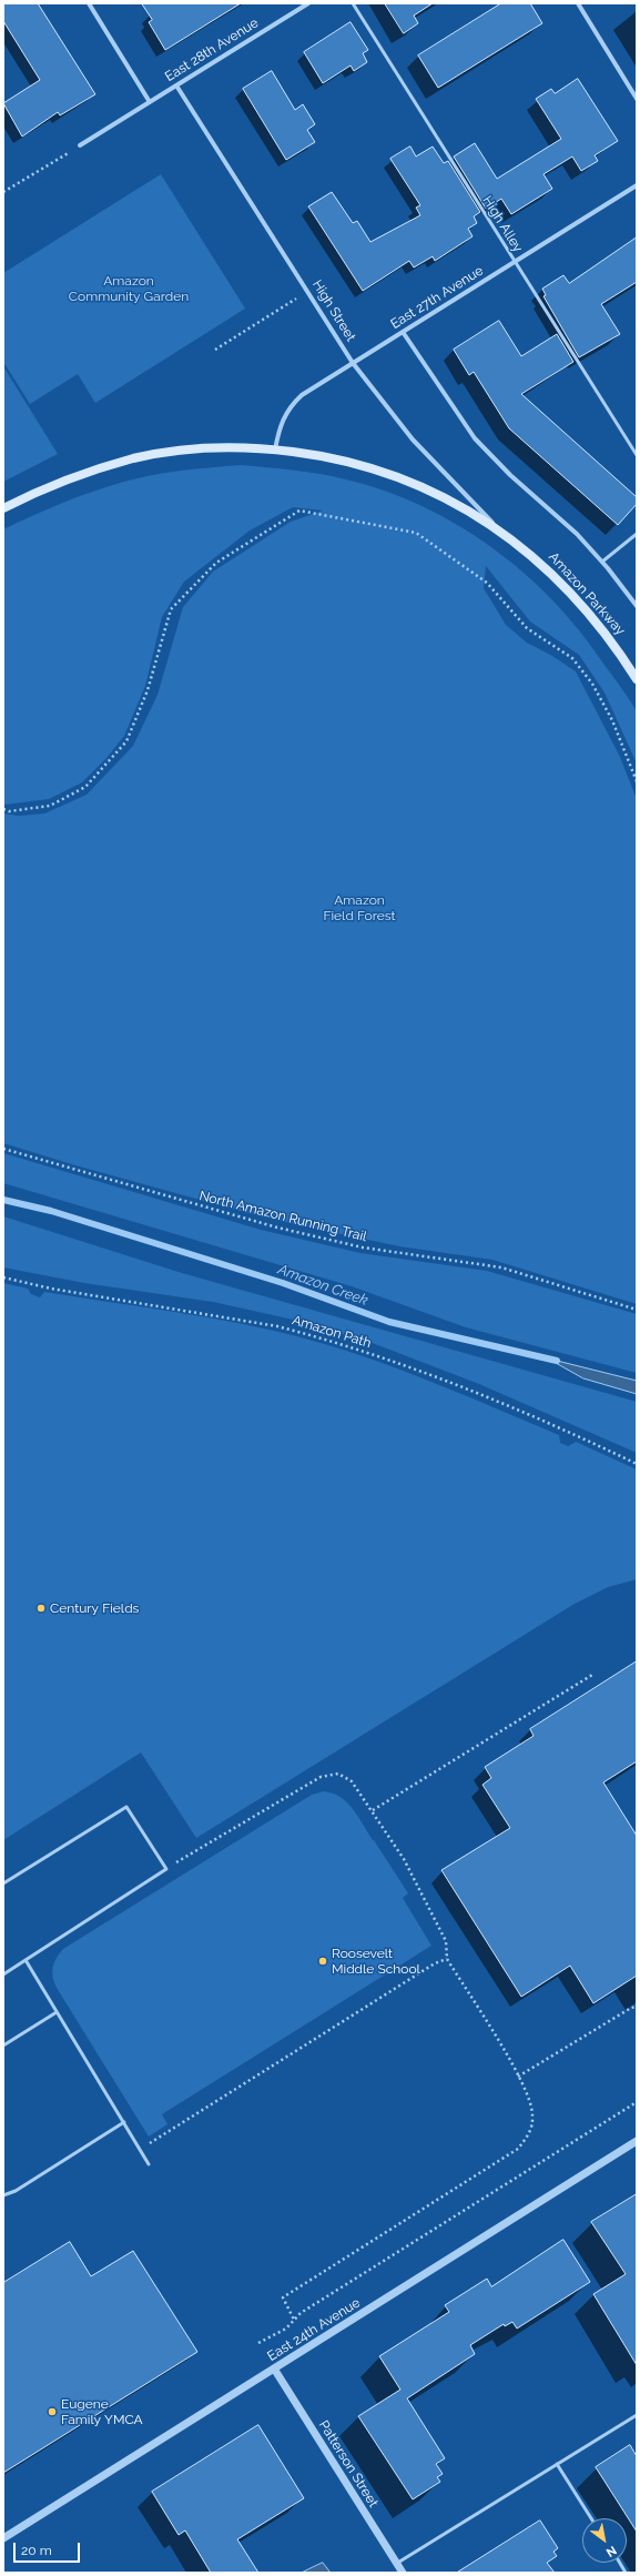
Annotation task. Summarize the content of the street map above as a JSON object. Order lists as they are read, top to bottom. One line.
{"streets":{"main road":["Amazon Parkway"],"street":["East 28th Avenue","East 27th Avenue","High Street","East 24th Avenue","Patterson Street"],"lane":["High Alley"],"path":["North Amazon Running Trail","Amazon Path"]},"crossings":[["East 28th Avenue","High Street"],["High Alley","East 27th Avenue"],["East 27th Avenue","High Street"],["East 27th Avenue","Amazon Parkway"],["High Street","Amazon Parkway"],["East 24th Avenue","Patterson Street"]],"water":["Amazon Creek"],"parks":["Amazon Community Garden","Amazon Field Forest"],"places":["Century Fields","Roosevelt Middle School","Eugene Family YMCA"],"scale_bar":"20 m","north":"bottom right"}
